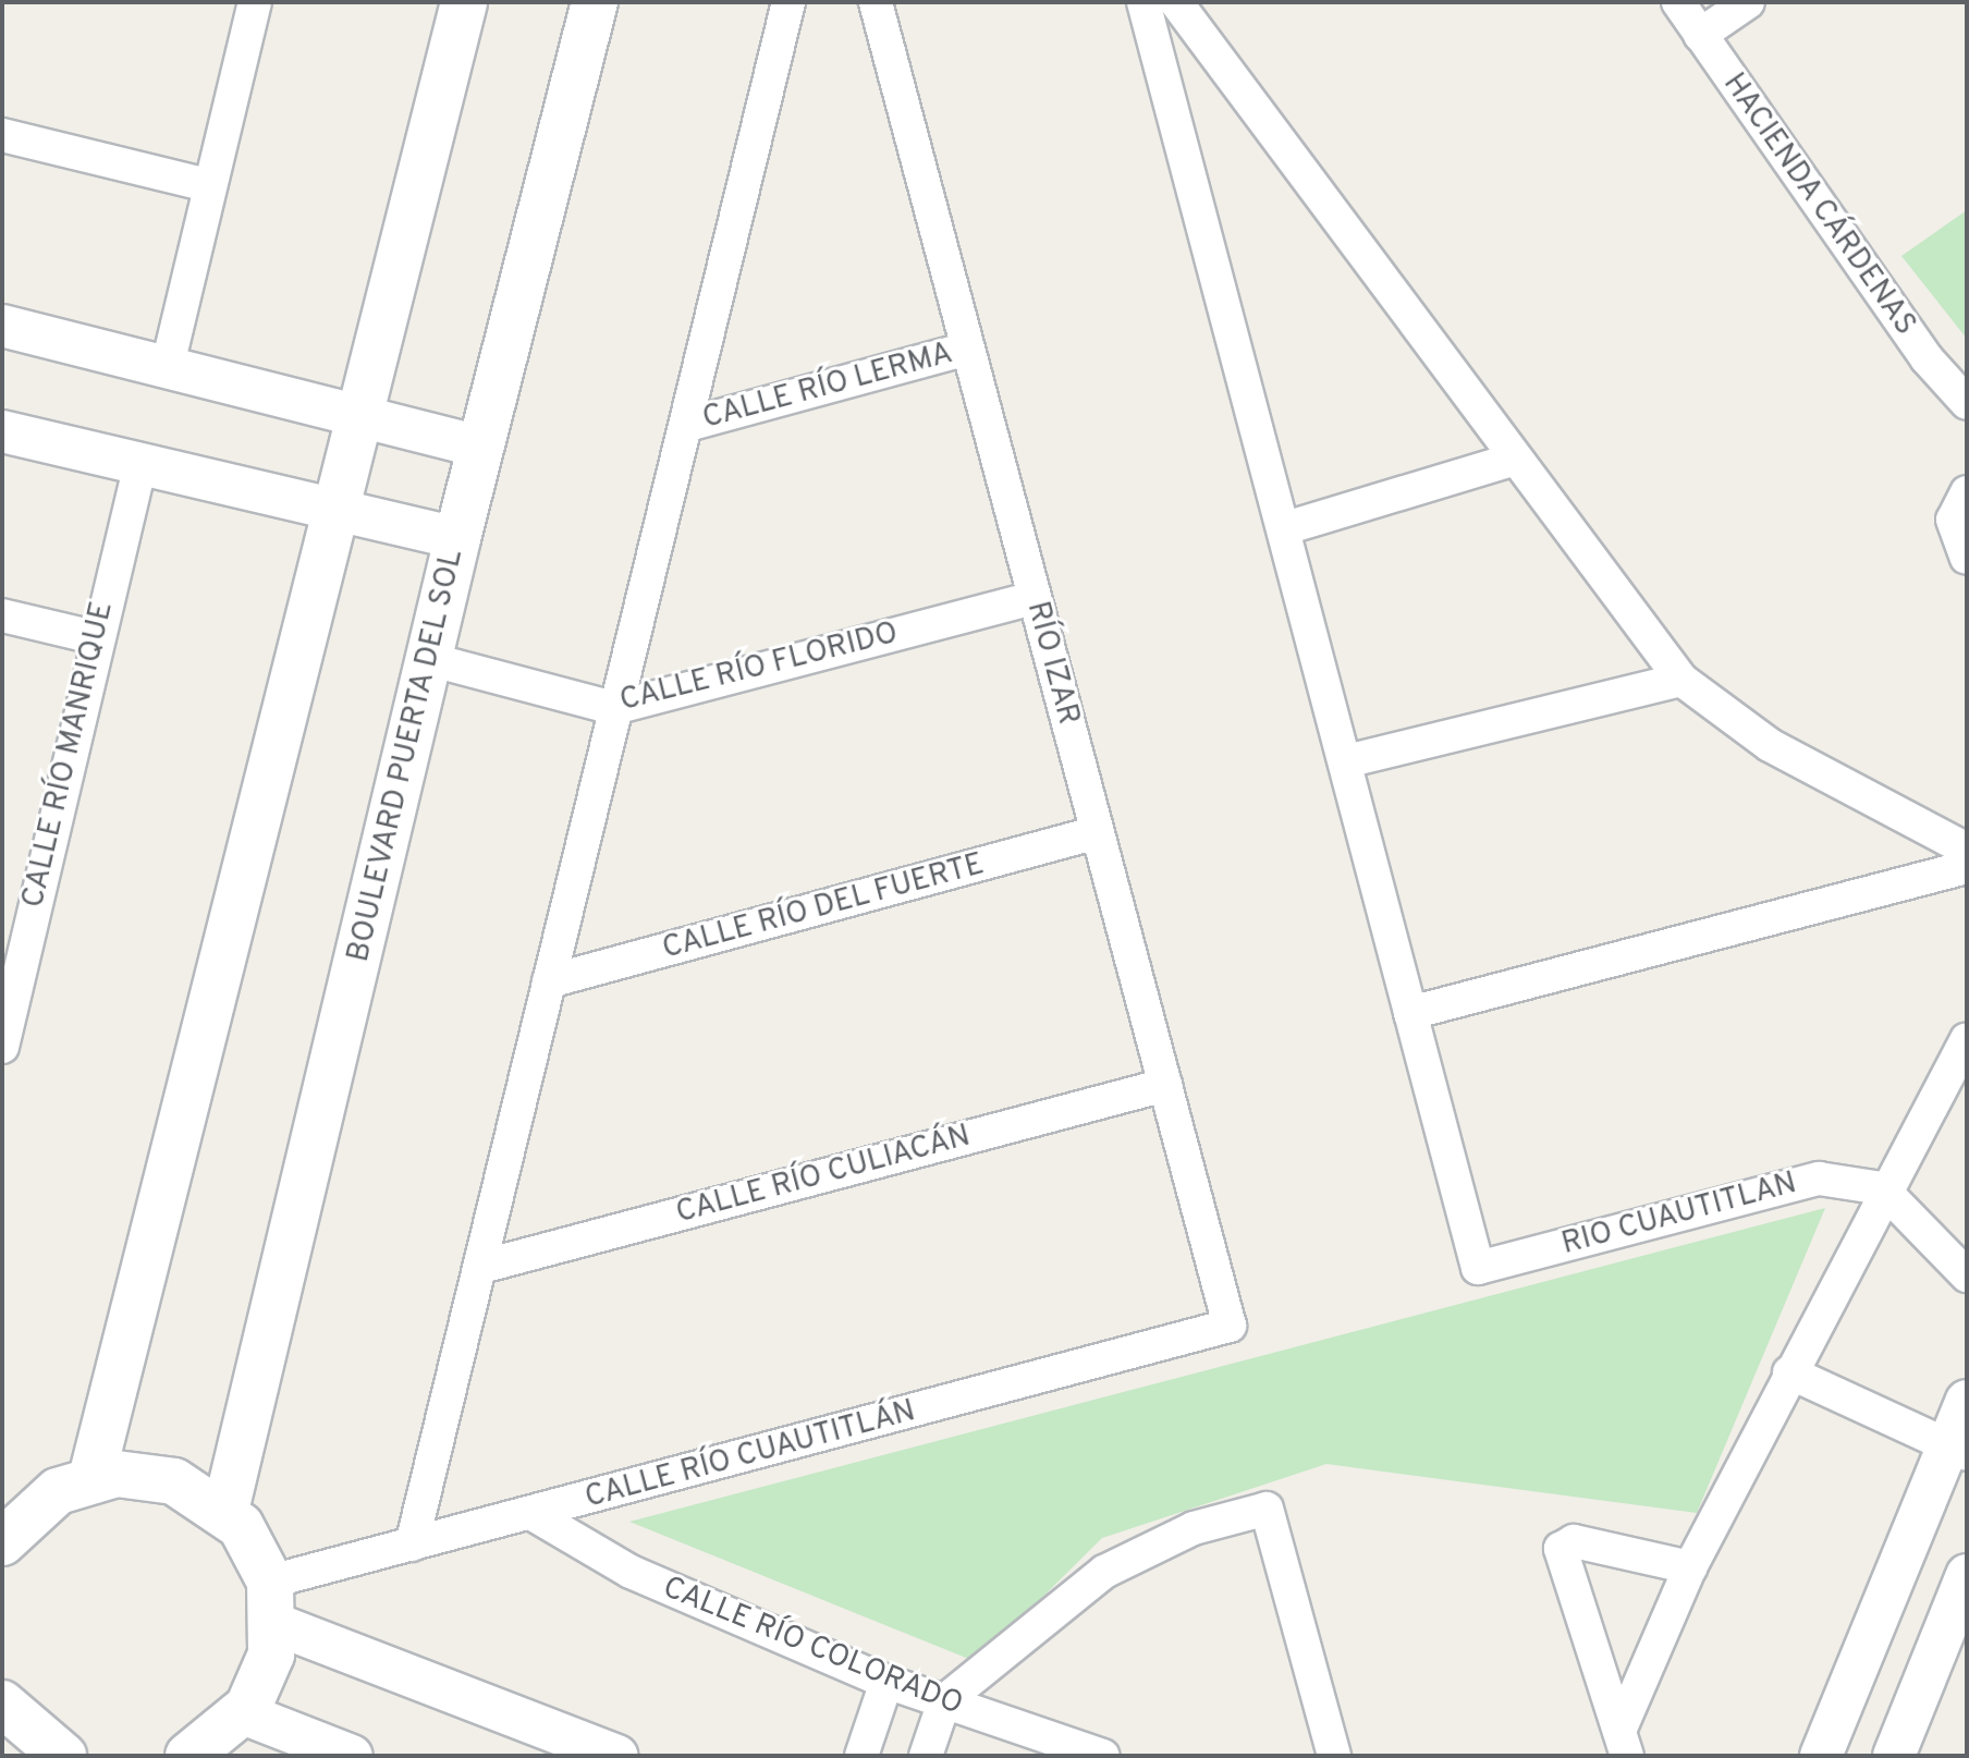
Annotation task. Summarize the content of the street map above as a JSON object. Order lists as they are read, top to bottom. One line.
{"streets":{"main road":["BOULEVARD PUERTA DEL SOL"],"street":["HACIENDA CÁRDENAS","CALLE RÍO LERMA","RÍO IZAR","CALLE RÍO FLORIDO","CALLE RÍO MANRIQUE","CALLE RÍO DEL FUERTE","CALLE RÍO CULIACÁN","RIO CUAUTITLAN","CALLE RÍO CUAUTITLÁN","CALLE RÍO COLORADO"]},"crossings":[["CALLE RÍO LERMA","RÍO IZAR"],["RÍO IZAR","CALLE RÍO FLORIDO"],["RÍO IZAR","CALLE RÍO DEL FUERTE"],["RÍO IZAR","CALLE RÍO CULIACÁN"],["RÍO IZAR","CALLE RÍO CUAUTITLÁN"],["CALLE RÍO FLORIDO","BOULEVARD PUERTA DEL SOL"],["CALLE RÍO CUAUTITLÁN","CALLE RÍO COLORADO"]]}
